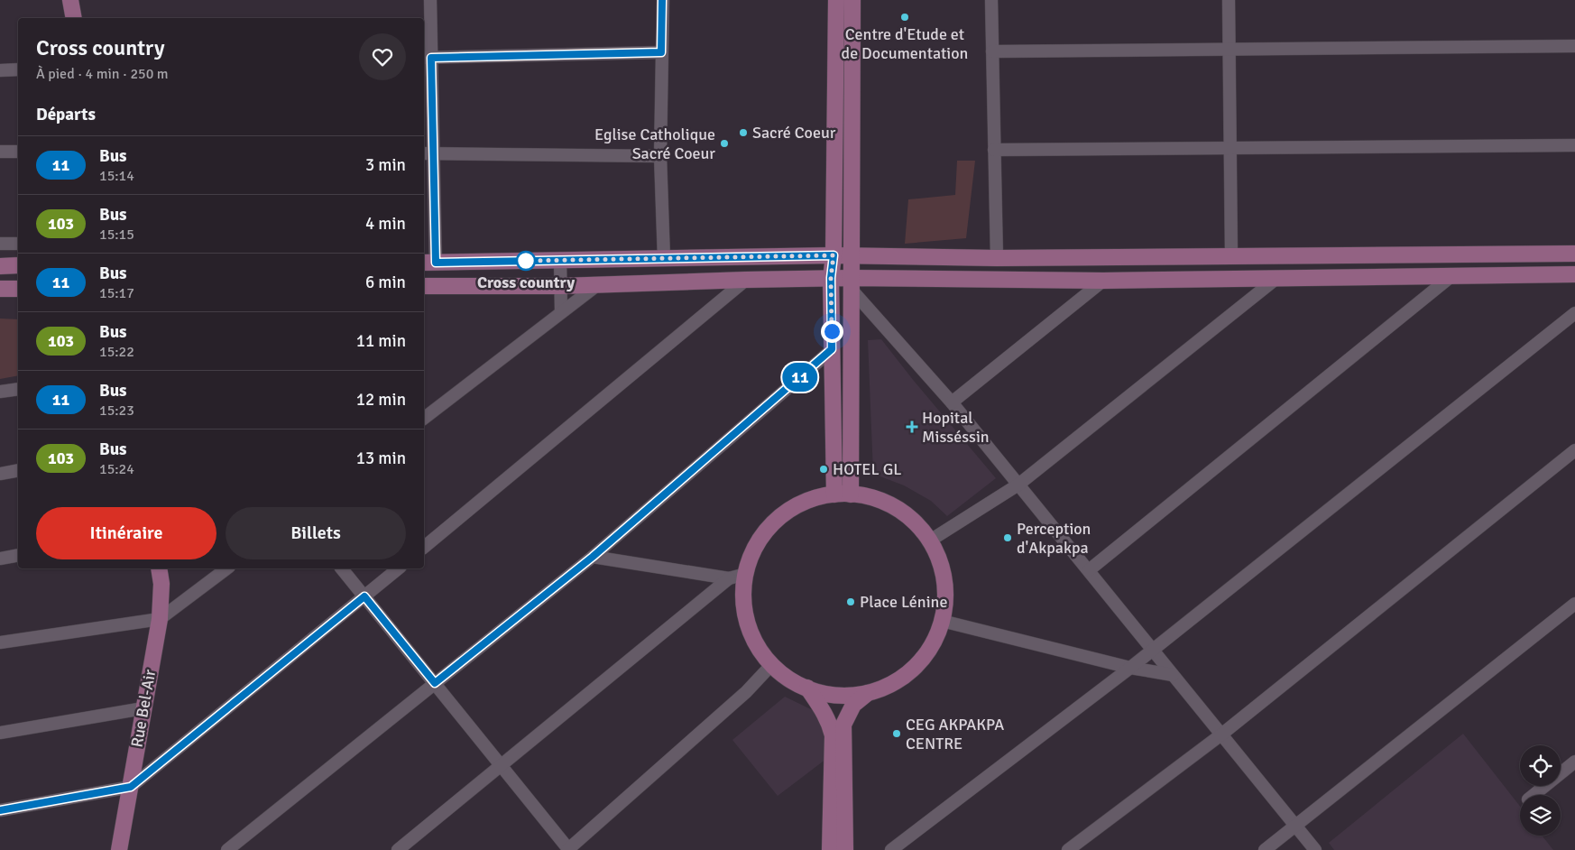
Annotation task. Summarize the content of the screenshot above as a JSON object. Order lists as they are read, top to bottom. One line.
{"streets":{"main road":["Rue Bel-Air"]},"places":{"other":["Centre d'Etude et de Documentation","Sacré Coeur","Eglise Catholique Sacré Coeur","Cross country","HOTEL GL","Perception d'Akpakpa","Place Lénine","CEG AKPAKPA CENTRE"],"health":["Hopital Misséssin"]},"lines":["bus line 11"],"page":{"on_map":"11","heading":[["Cross country","À pied · 4 min · 250 m"],"Départs"],"list":[{"mark":"11","name":"Bus","note":"15:14","value":"3 min"},{"mark":"103","name":"Bus","note":"15:15","value":"4 min"},{"mark":"11","name":"Bus","note":"15:17","value":"6 min"},{"mark":"103","name":"Bus","note":"15:22","value":"11 min"},{"mark":"11","name":"Bus","note":"15:23","value":"12 min"},{"mark":"103","name":"Bus","note":"15:24","value":"13 min"}],"buttons":["Itinéraire","Billets"]}}
